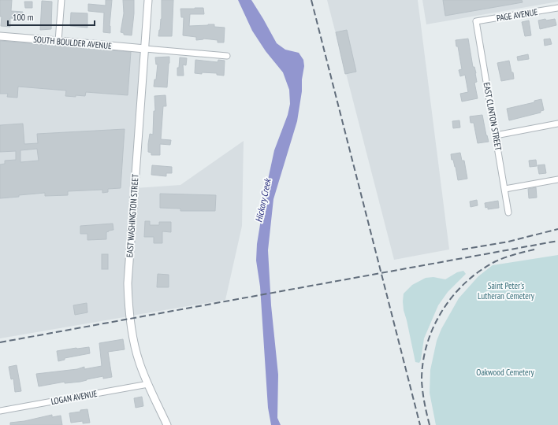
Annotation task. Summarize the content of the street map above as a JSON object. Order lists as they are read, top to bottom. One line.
{"streets":{"street":["PAGE AVENUE","SOUTH BOULDER AVENUE","EAST CLINTON STREET","EAST WASHINGTON STREET","LOGAN AVENUE"]},"crossings":[["PAGE AVENUE","EAST CLINTON STREET"],["SOUTH BOULDER AVENUE","EAST WASHINGTON STREET"],["EAST WASHINGTON STREET","LOGAN AVENUE"]],"water":["Hickory Creek"],"parks":["Saint Peter's Lutheran Cemetery","Oakwood Cemetery"],"scale_bar":"100 m"}
